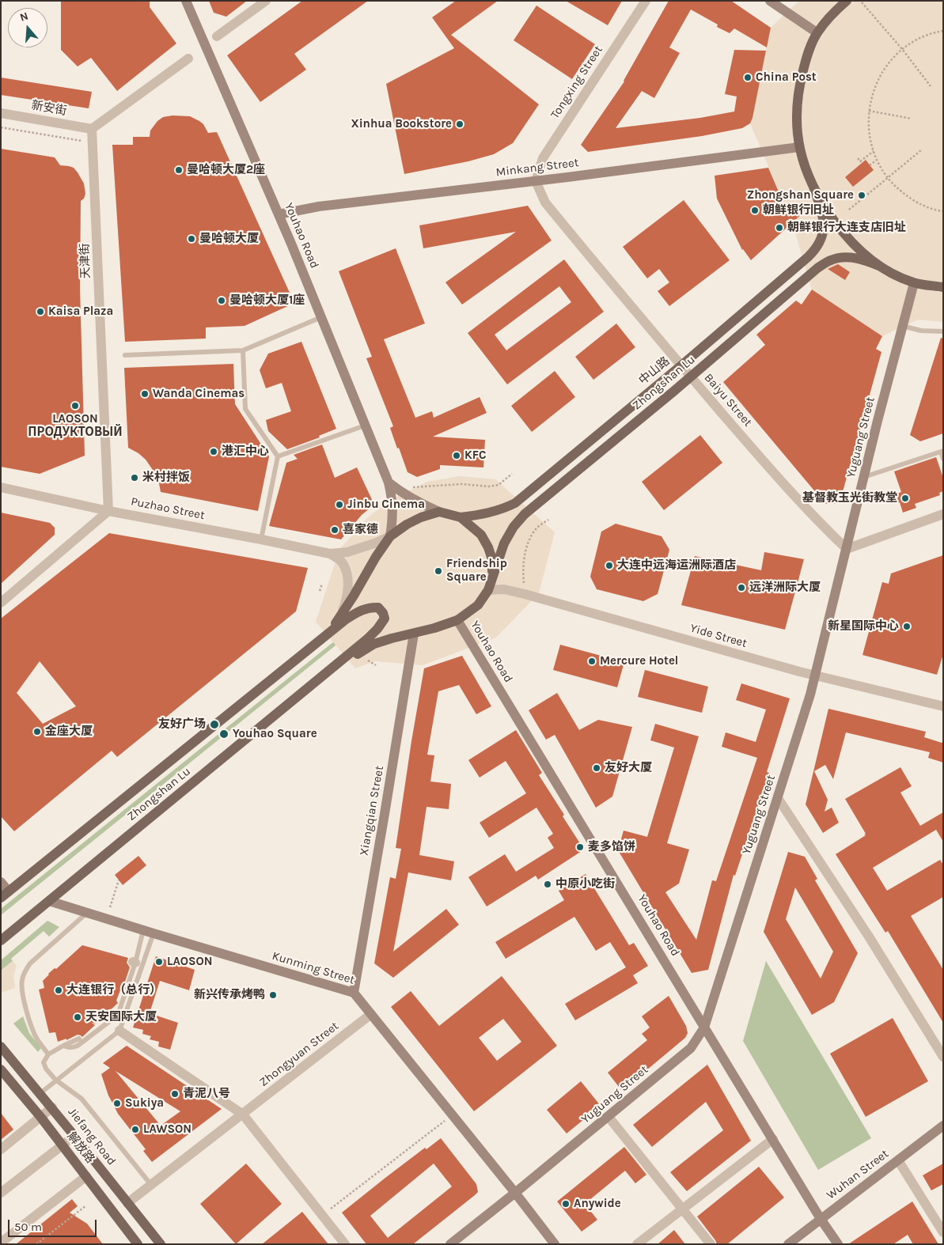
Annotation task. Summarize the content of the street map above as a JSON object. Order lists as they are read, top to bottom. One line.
{"streets":{"main road":["中山路","Zhongshan Lu","Jiefang Road","解放路"],"street":["Tongxing Street","新安街","Minkang Street","Youhao Road","天津街","Baiyu Street","Yuguang Street","Puzhao Street","Yide Street","Xiangqian Street","Kunming Street","Zhongyuan Street","Wuhan Street"]},"crossings":[["Tongxing Street","Minkang Street"],["Tongxing Street","Baiyu Street"],["新安街","天津街"],["Minkang Street","Youhao Road"],["Minkang Street","Baiyu Street"],["Youhao Road","Zhongshan Lu"],["Youhao Road","Yuguang Street"],["Youhao Road","Wuhan Street"],["天津街","Puzhao Street"],["中山路","Baiyu Street"],["Zhongshan Lu","Baiyu Street"],["Zhongshan Lu","Yide Street"],["Zhongshan Lu","Xiangqian Street"],["Zhongshan Lu","Kunming Street"],["Baiyu Street","Yuguang Street"],["Yuguang Street","Yide Street"],["Yuguang Street","Kunming Street"],["Xiangqian Street","Kunming Street"],["Kunming Street","Zhongyuan Street"],["Zhongyuan Street","Jiefang Road"]],"places":["China Post","Xinhua Bookstore","曼哈顿大厦2座","Zhongshan Square","朝鲜银行旧址","朝鲜银行大连支店旧址","曼哈顿大厦","曼哈顿大厦1座","Kaisa Plaza","Wanda Cinemas","LAOSON ПРОДУКТОВЫЙ","港汇中心","KFC","米村拌饭","基督教玉光街教堂","Jinbu Cinema","喜家德","大连中远海运洲际酒店","Friendship Square","远洋洲际大厦","新星国际中心","Mercure Hotel","友好广场","金座大厦","Youhao Square","友好大厦","麦多馅饼","中原小吃街","LAOSON","大连银行（总行）","新兴传承烤鸭","天安国际大厦","青泥八号","Sukiya","LAWSON","Anywide"],"scale_bar":"50 m","north":"top"}
